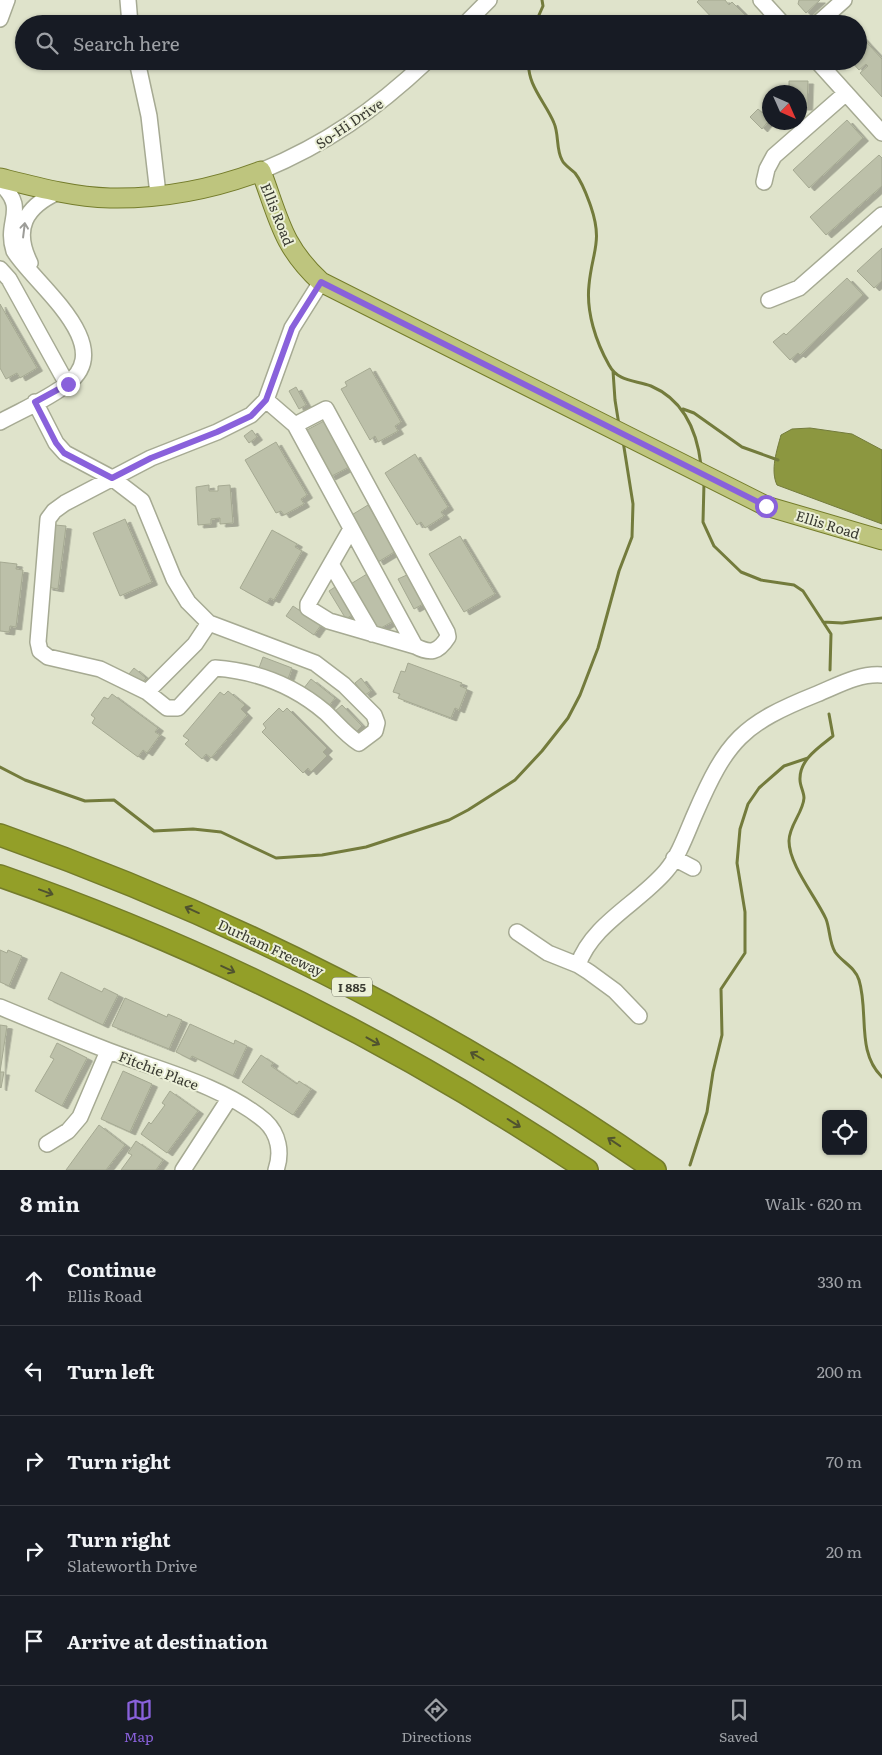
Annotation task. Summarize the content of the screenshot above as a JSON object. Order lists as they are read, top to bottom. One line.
{"streets":{"highway":["Durham Freeway","I 885"],"main road":["Ellis Road"],"street":["So-Hi Drive","Fitchie Place"]},"crossings":[["So-Hi Drive","Ellis Road"]],"north":"bottom right","page":{"search":"Search here","heading":["8 min","Walk · 620 m"],"list":[["Continue","Ellis Road","330 m"],["Turn left","200 m"],["Turn right","70 m"],["Turn right","Slateworth Drive","20 m"],"Arrive at destination"],"nav":["Map","Directions","Saved"]}}
